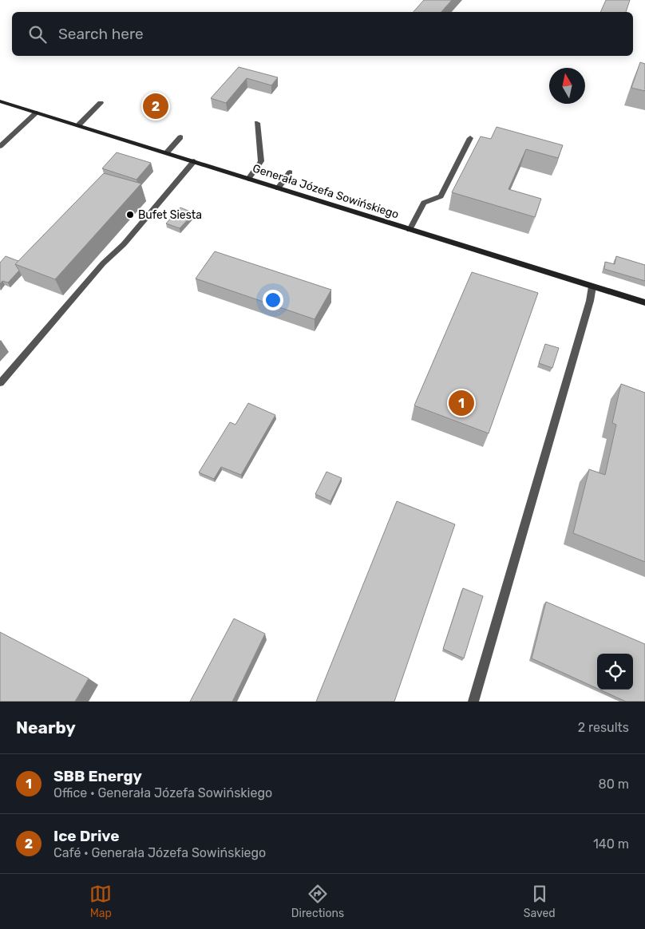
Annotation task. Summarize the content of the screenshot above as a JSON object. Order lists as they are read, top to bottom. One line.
{"streets":{"street":["Generała Józefa Sowińskiego"]},"places":["Bufet Siesta"],"north":"top","page":{"search":"Search here","pins":["2","1"],"heading":["Nearby","2 results"],"list":[{"mark":"1","name":"SBB Energy","note":"Office · Generała Józefa Sowińskiego","value":"80 m"},{"mark":"2","name":"Ice Drive","note":"Café · Generała Józefa Sowińskiego","value":"140 m"}],"nav":["Map","Directions","Saved"]}}
